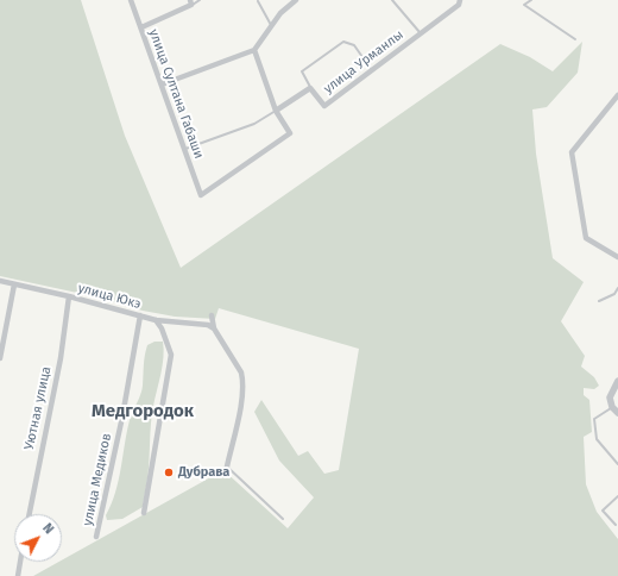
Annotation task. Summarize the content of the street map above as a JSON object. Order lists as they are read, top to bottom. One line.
{"streets":{"street":["улица Урманлы","улица Султана Габаши","улица Юкэ","Уютная улица","улица Медиков"]},"crossings":[["улица Урманлы","улица Султана Габаши"],["улица Юкэ","Уютная улица"],["улица Юкэ","улица Медиков"]],"districts":["Медгородок"],"places":["Дубрава"],"north":"top right"}
